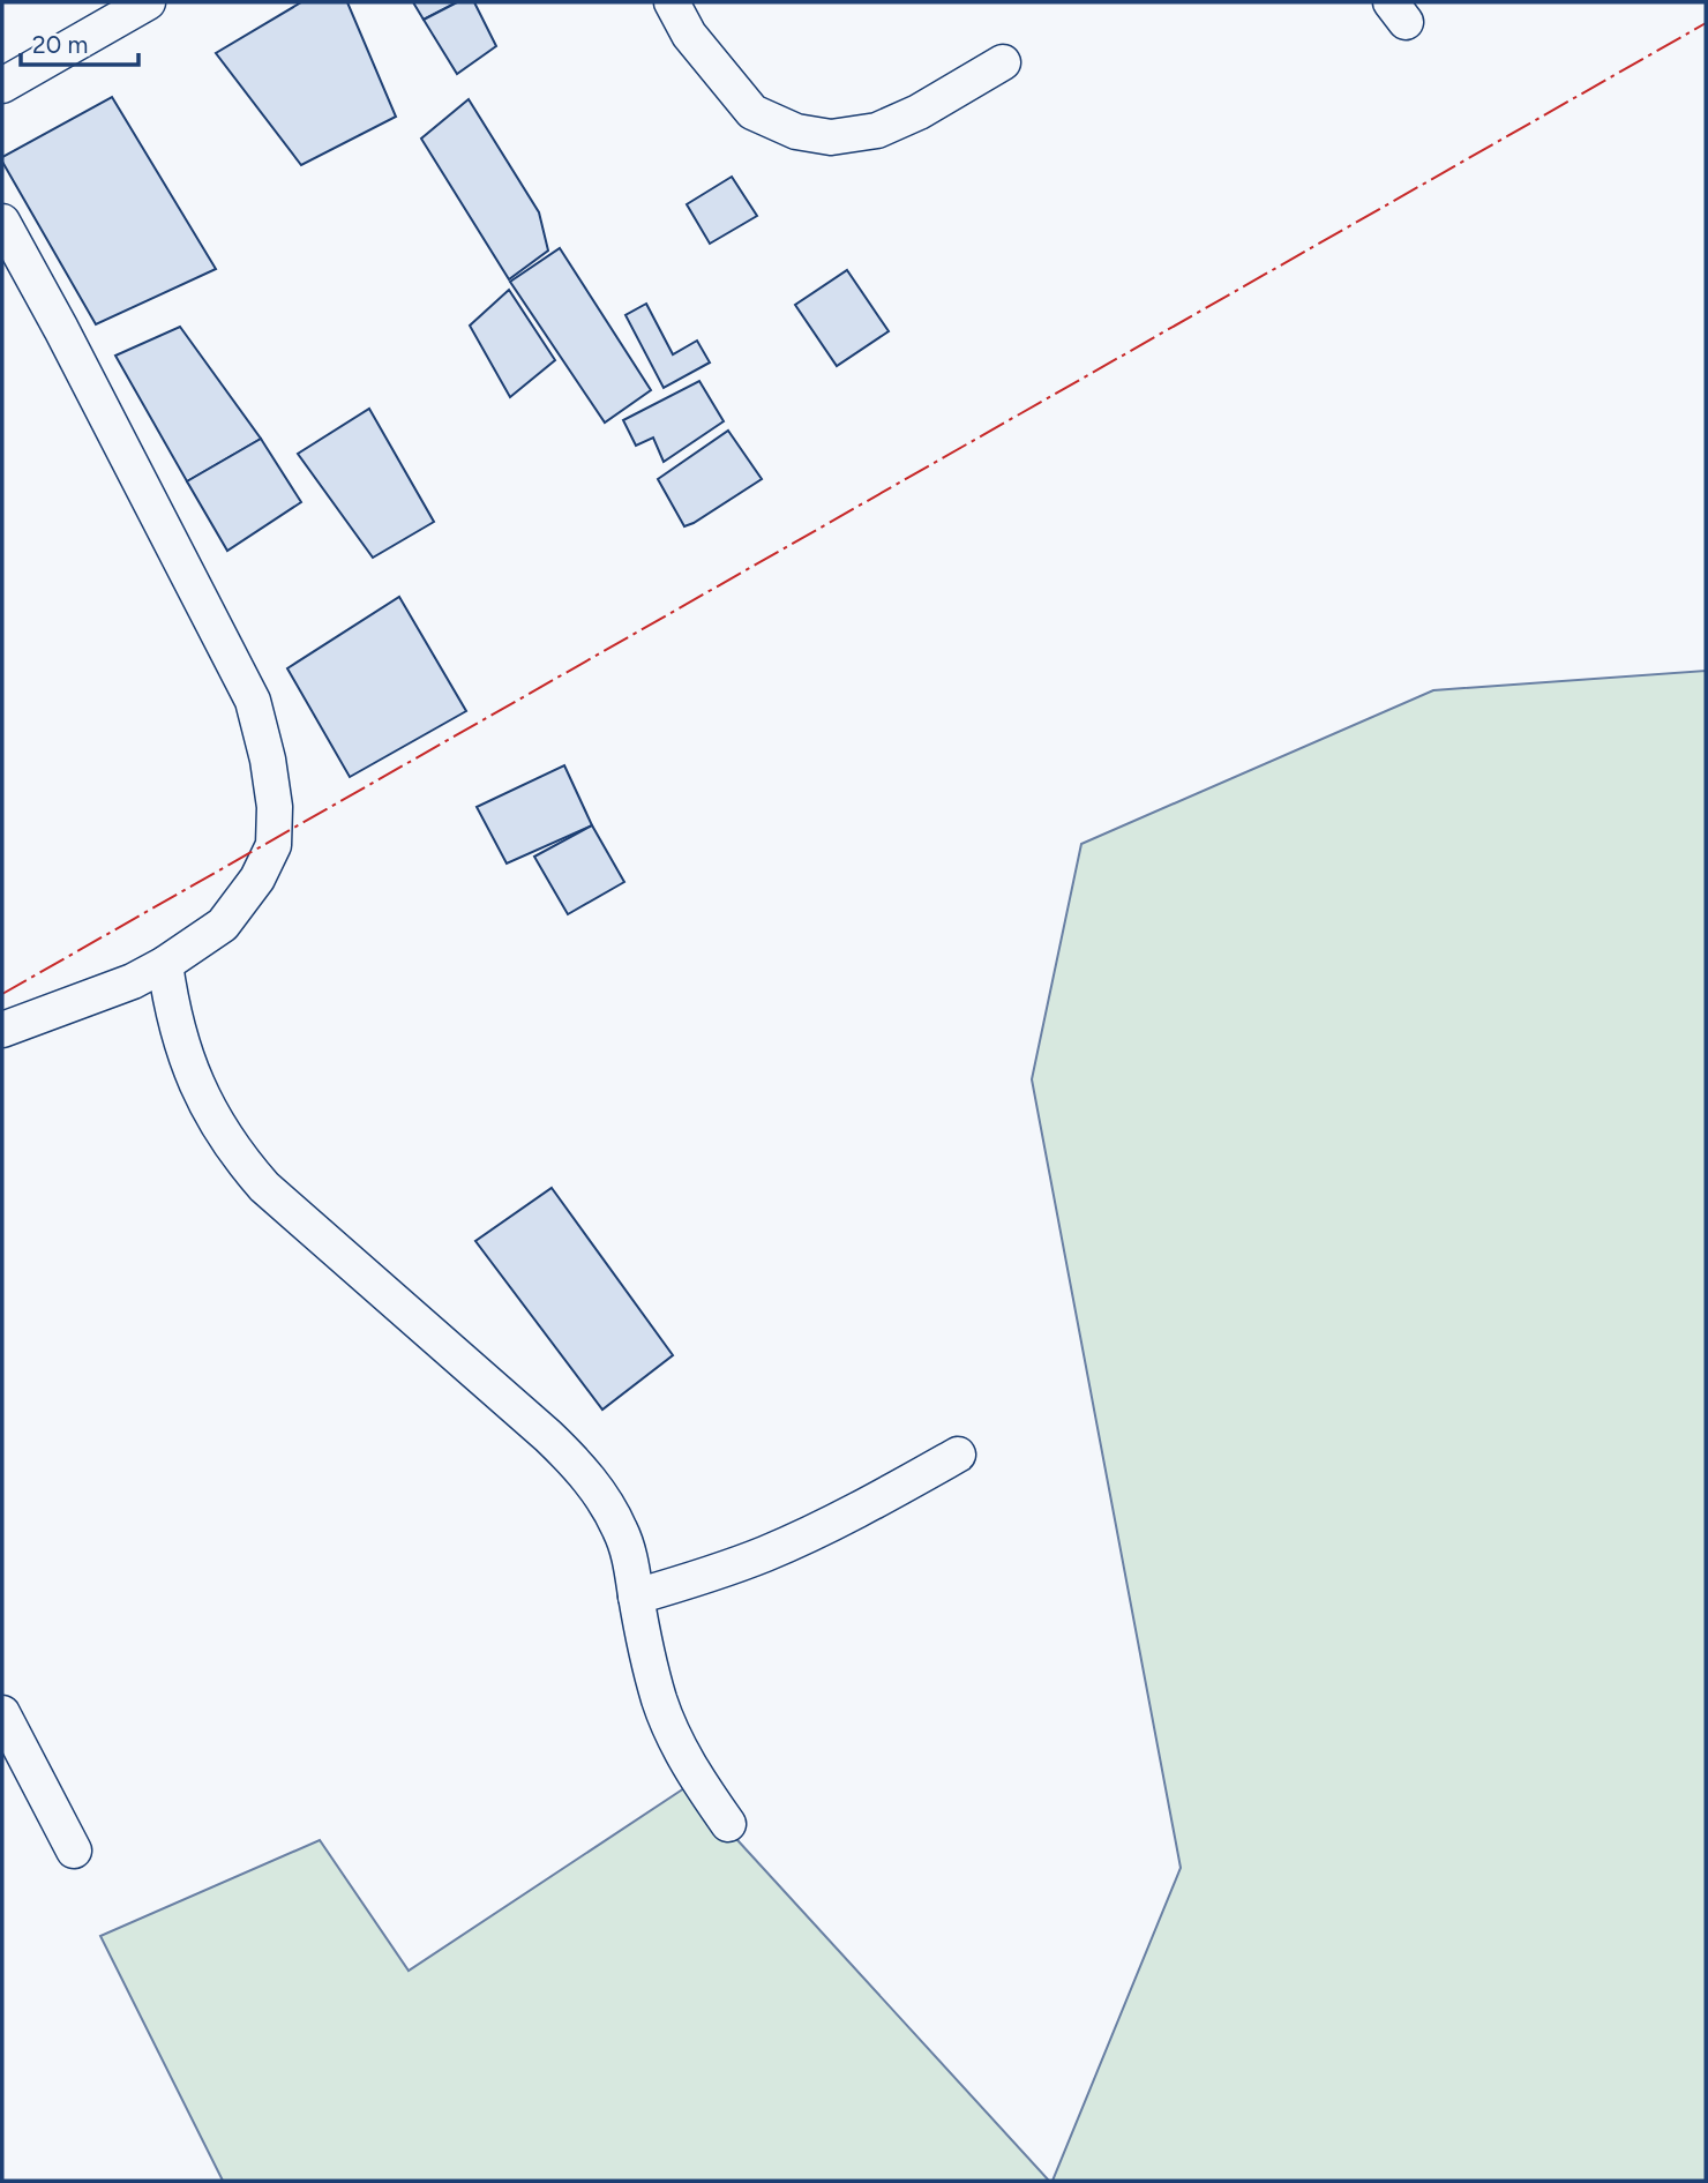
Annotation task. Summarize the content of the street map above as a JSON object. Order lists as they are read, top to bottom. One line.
{"scale_bar":"20 m"}
